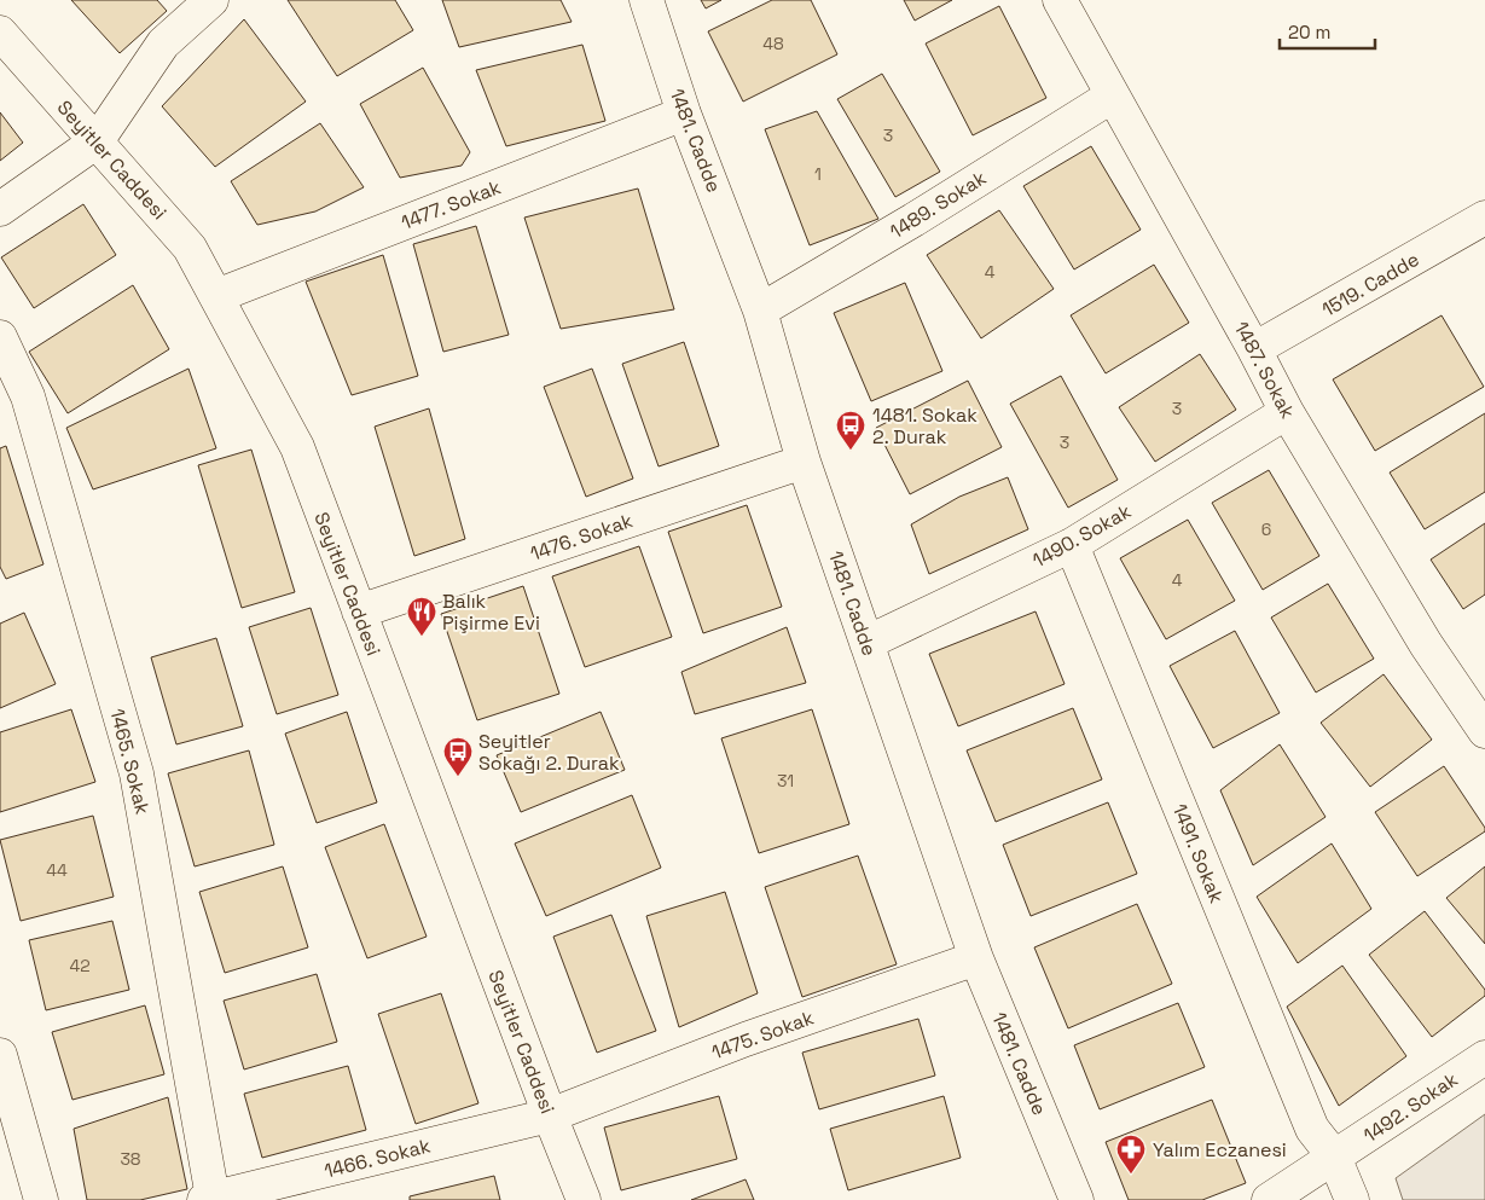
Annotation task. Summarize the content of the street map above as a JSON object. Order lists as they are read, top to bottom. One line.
{"streets":{"street":["1481. Cadde","Seyitler Caddesi","1477. Sokak","1489. Sokak","1519. Cadde","1487. Sokak","1490. Sokak","1476. Sokak","1465. Sokak","1491. Sokak","1475. Sokak","1492. Sokak","1466. Sokak"]},"crossings":[["1481. Cadde","1477. Sokak"],["1481. Cadde","1489. Sokak"],["1481. Cadde","1490. Sokak"],["1481. Cadde","1476. Sokak"],["1481. Cadde","1475. Sokak"],["Seyitler Caddesi","1477. Sokak"],["Seyitler Caddesi","1476. Sokak"],["Seyitler Caddesi","1475. Sokak"],["Seyitler Caddesi","1466. Sokak"],["1489. Sokak","1487. Sokak"],["1519. Cadde","1487. Sokak"],["1487. Sokak","1490. Sokak"],["1490. Sokak","1491. Sokak"],["1465. Sokak","1466. Sokak"],["1491. Sokak","1492. Sokak"],["1475. Sokak","1466. Sokak"]],"places":{"bus stop":["1481. Sokak 2. Durak","Seyitler Sokağı 2. Durak"],"restaurant":["Balık Pişirme Evi"],"pharmacy":["Yalım Eczanesi"]},"house_numbers":["48","3","1","4","3","3","6","4","31","44","42","38"],"scale_bar":"20 m"}
